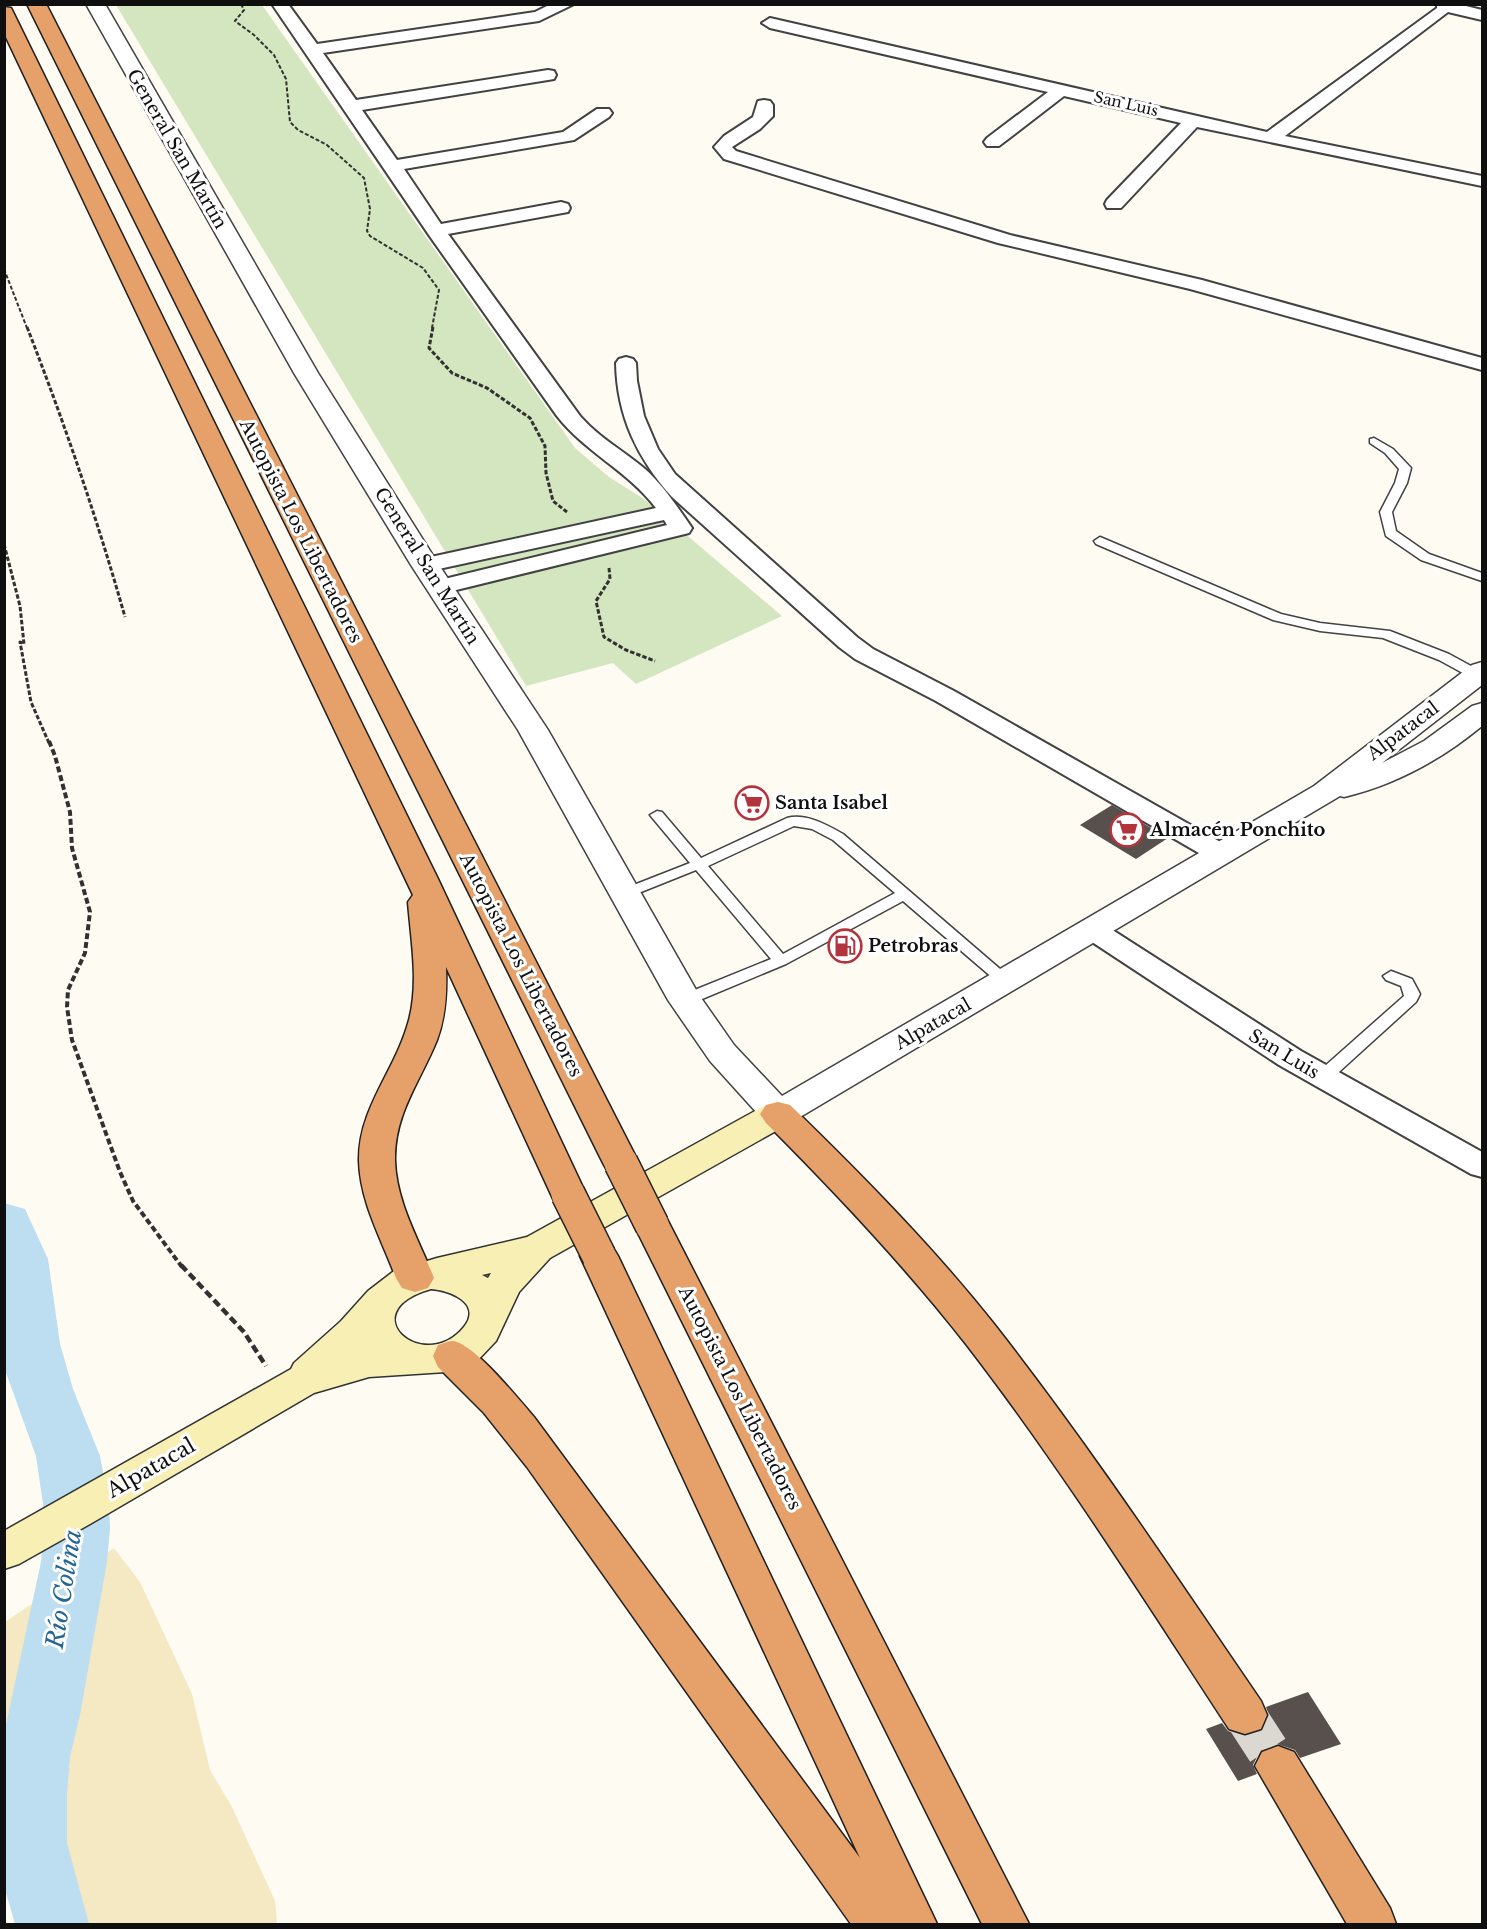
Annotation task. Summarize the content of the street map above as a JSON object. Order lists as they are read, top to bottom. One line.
{"streets":{"highway":["Autopista Los Libertadores"],"main road":["Alpatacal"],"street":["San Luis","General San Martín"]},"crossings":[["San Luis","Alpatacal"],["General San Martín","Alpatacal"]],"water":["Río Colina"],"places":{"supermarket":["Santa Isabel","Almacén Ponchito"],"fuel station":["Petrobras"]}}
